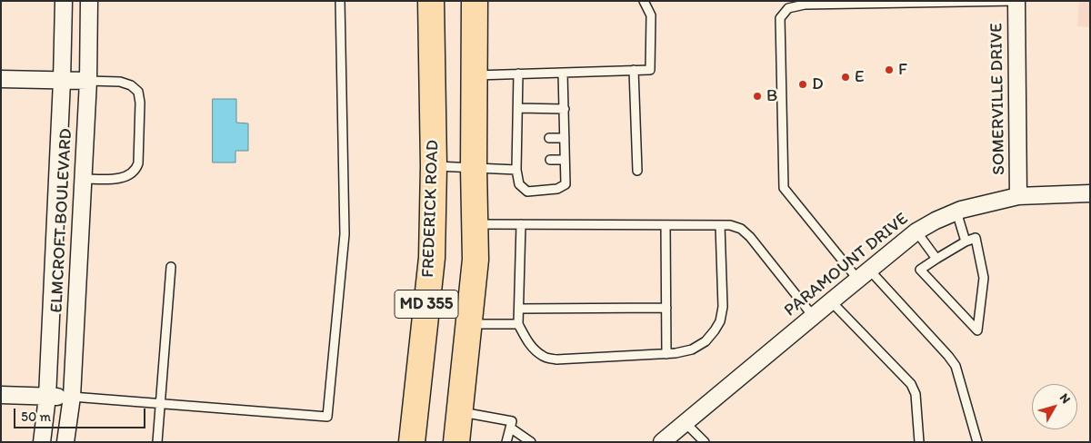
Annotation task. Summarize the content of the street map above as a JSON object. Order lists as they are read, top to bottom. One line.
{"streets":{"main road":["FREDERICK ROAD","MD 355"],"street":["SOMERVILLE DRIVE","ELMCROFT BOULEVARD","PARAMOUNT DRIVE"]},"crossings":[["SOMERVILLE DRIVE","PARAMOUNT DRIVE"]],"places":["F","E","D","B"],"scale_bar":"50 m","north":"top right"}
